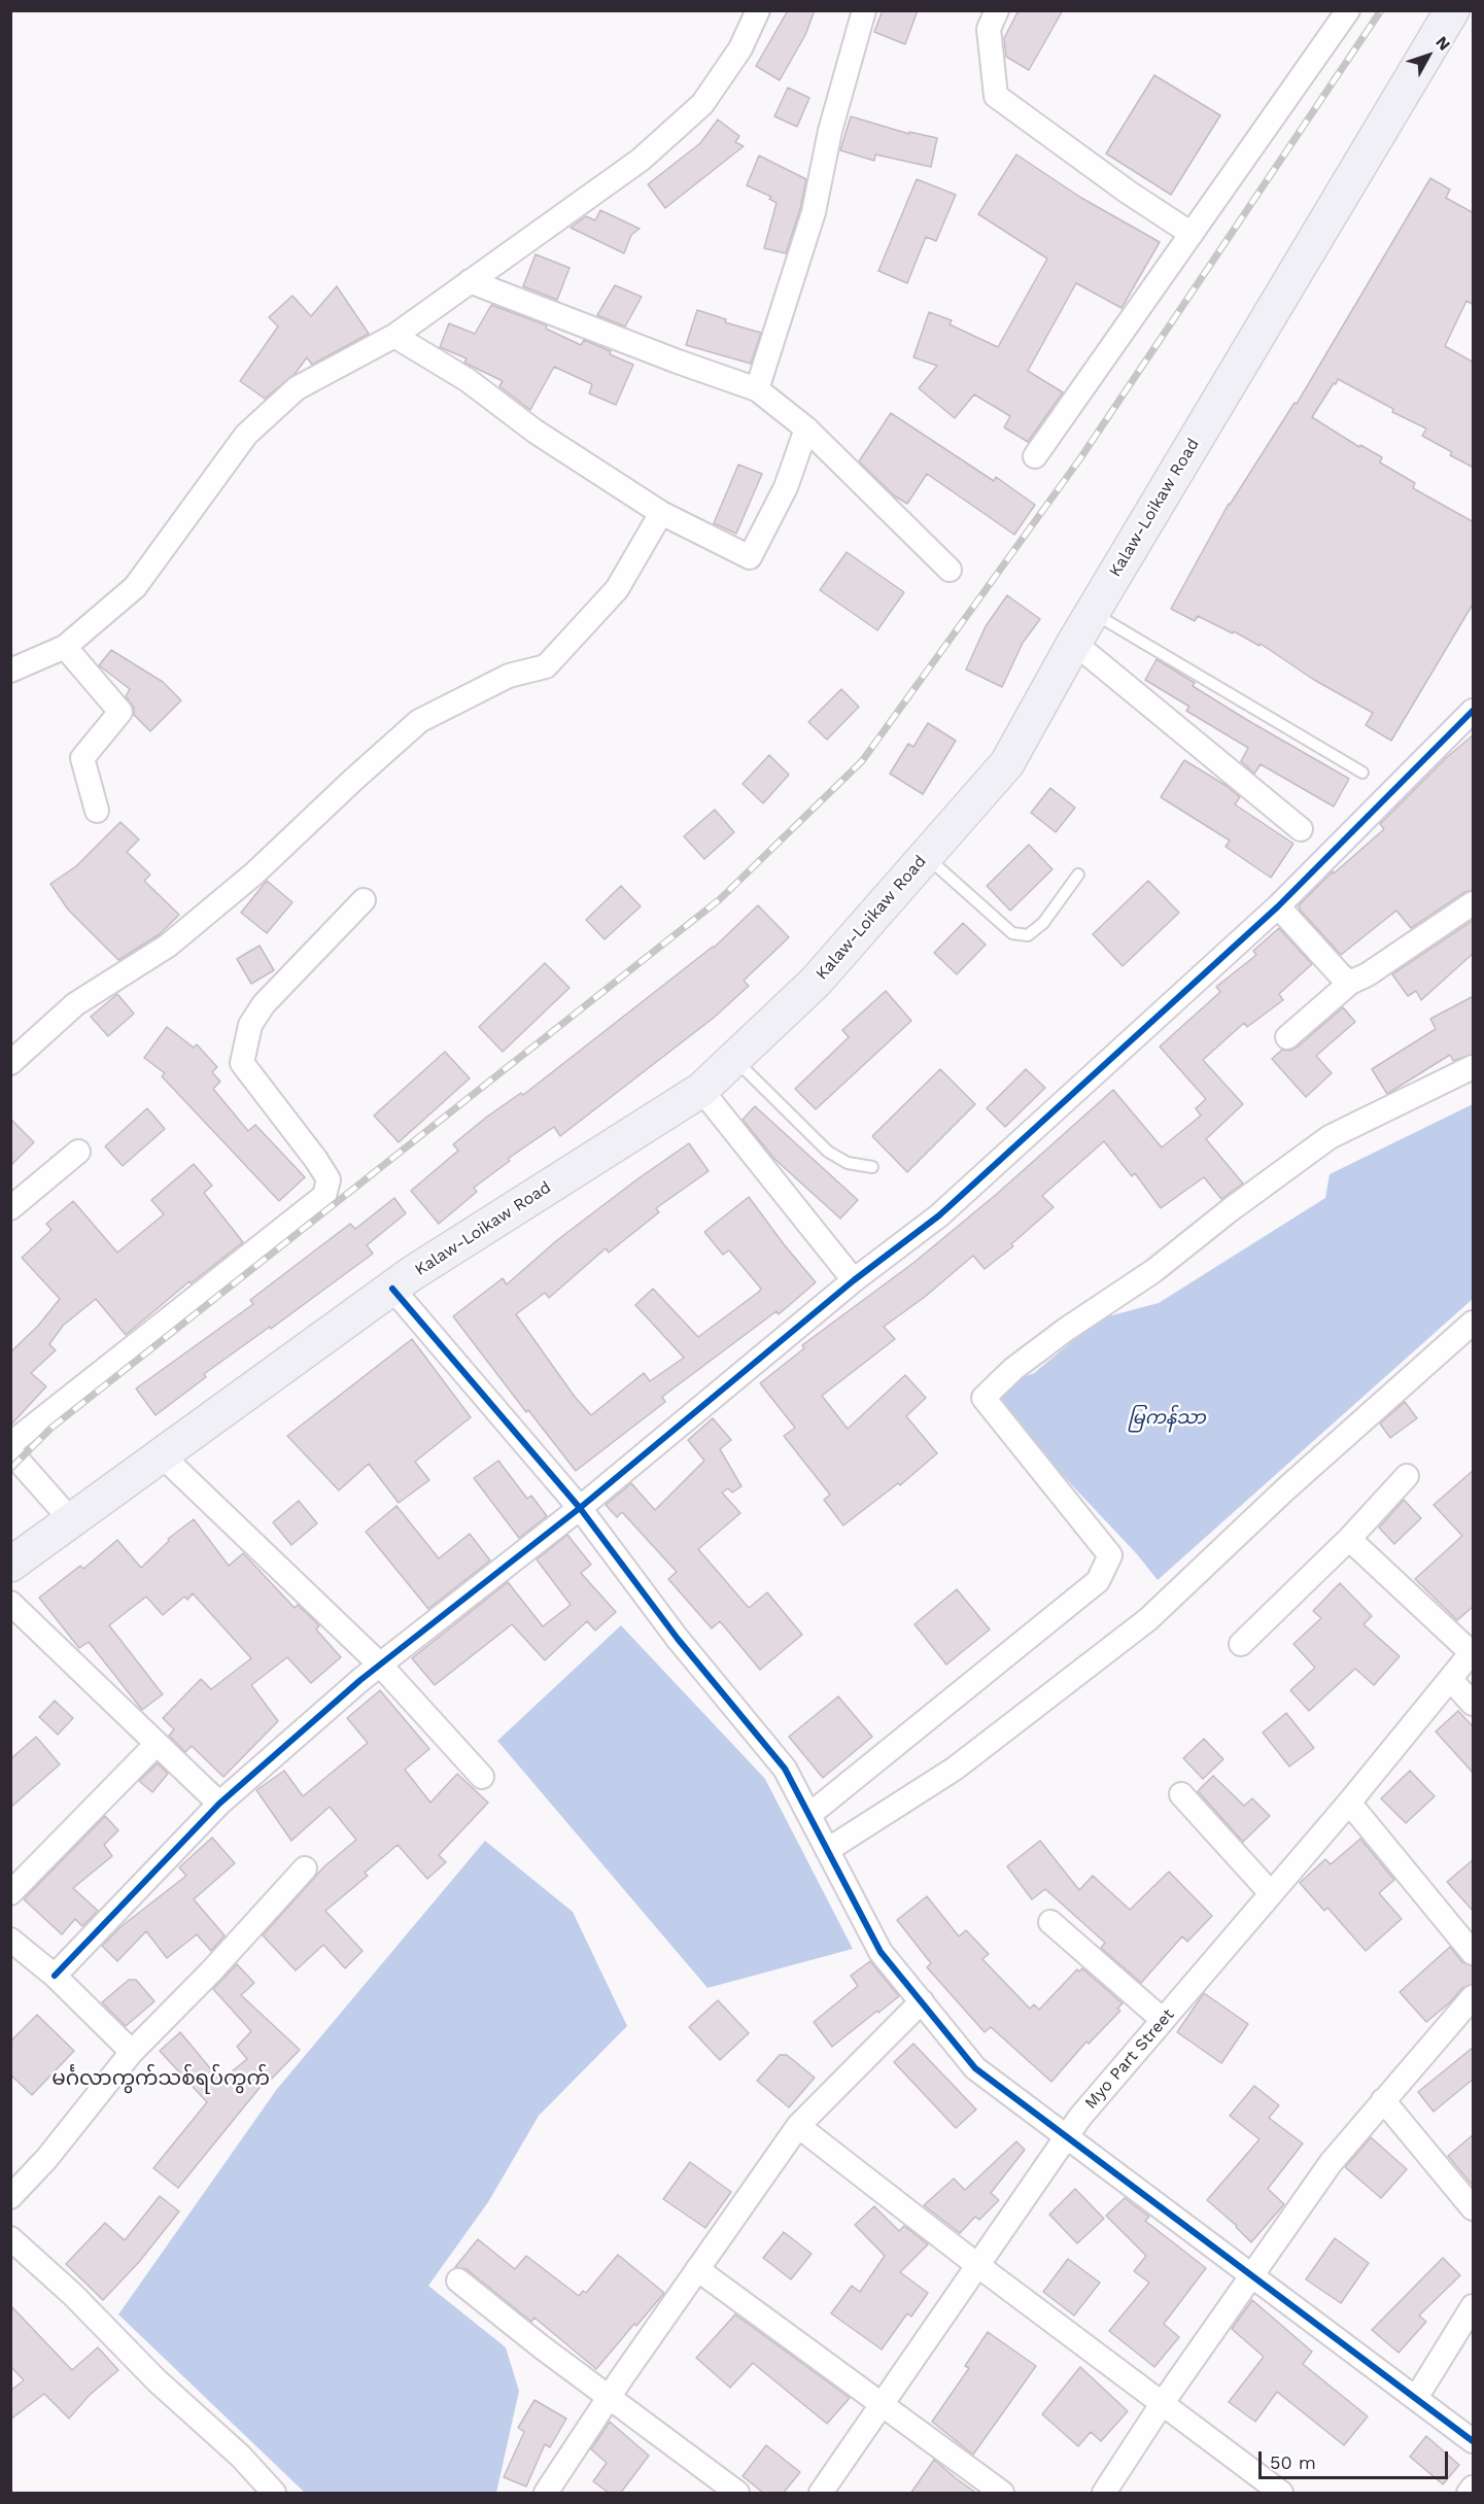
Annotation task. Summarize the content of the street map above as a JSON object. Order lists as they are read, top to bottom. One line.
{"streets":{"main road":["Kalaw-Loikaw Road"],"street":["Myo Part Street"]},"districts":["မင်္ဂလာကွက်သစ်ရပ်ကွက်"],"water":["မြကန်သာ"],"scale_bar":"50 m","north":"top right"}
